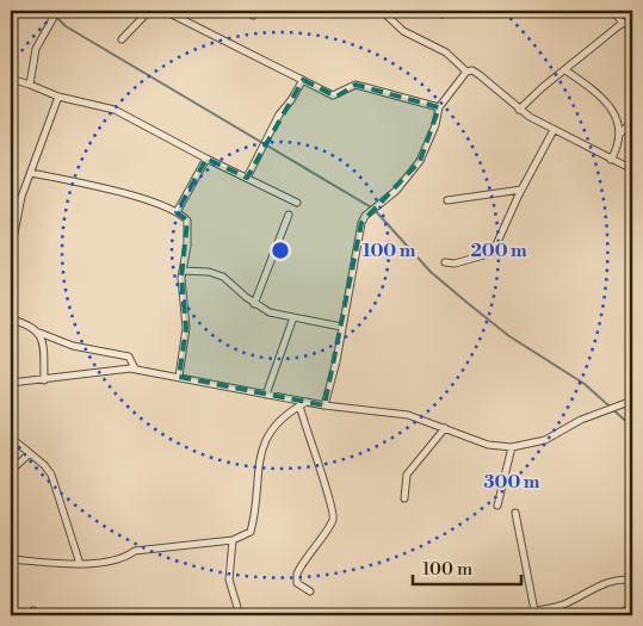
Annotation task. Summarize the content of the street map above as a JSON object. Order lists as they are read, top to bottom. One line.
{"scale_bar":"100 m","rings":["100 m","200 m","300 m"]}
